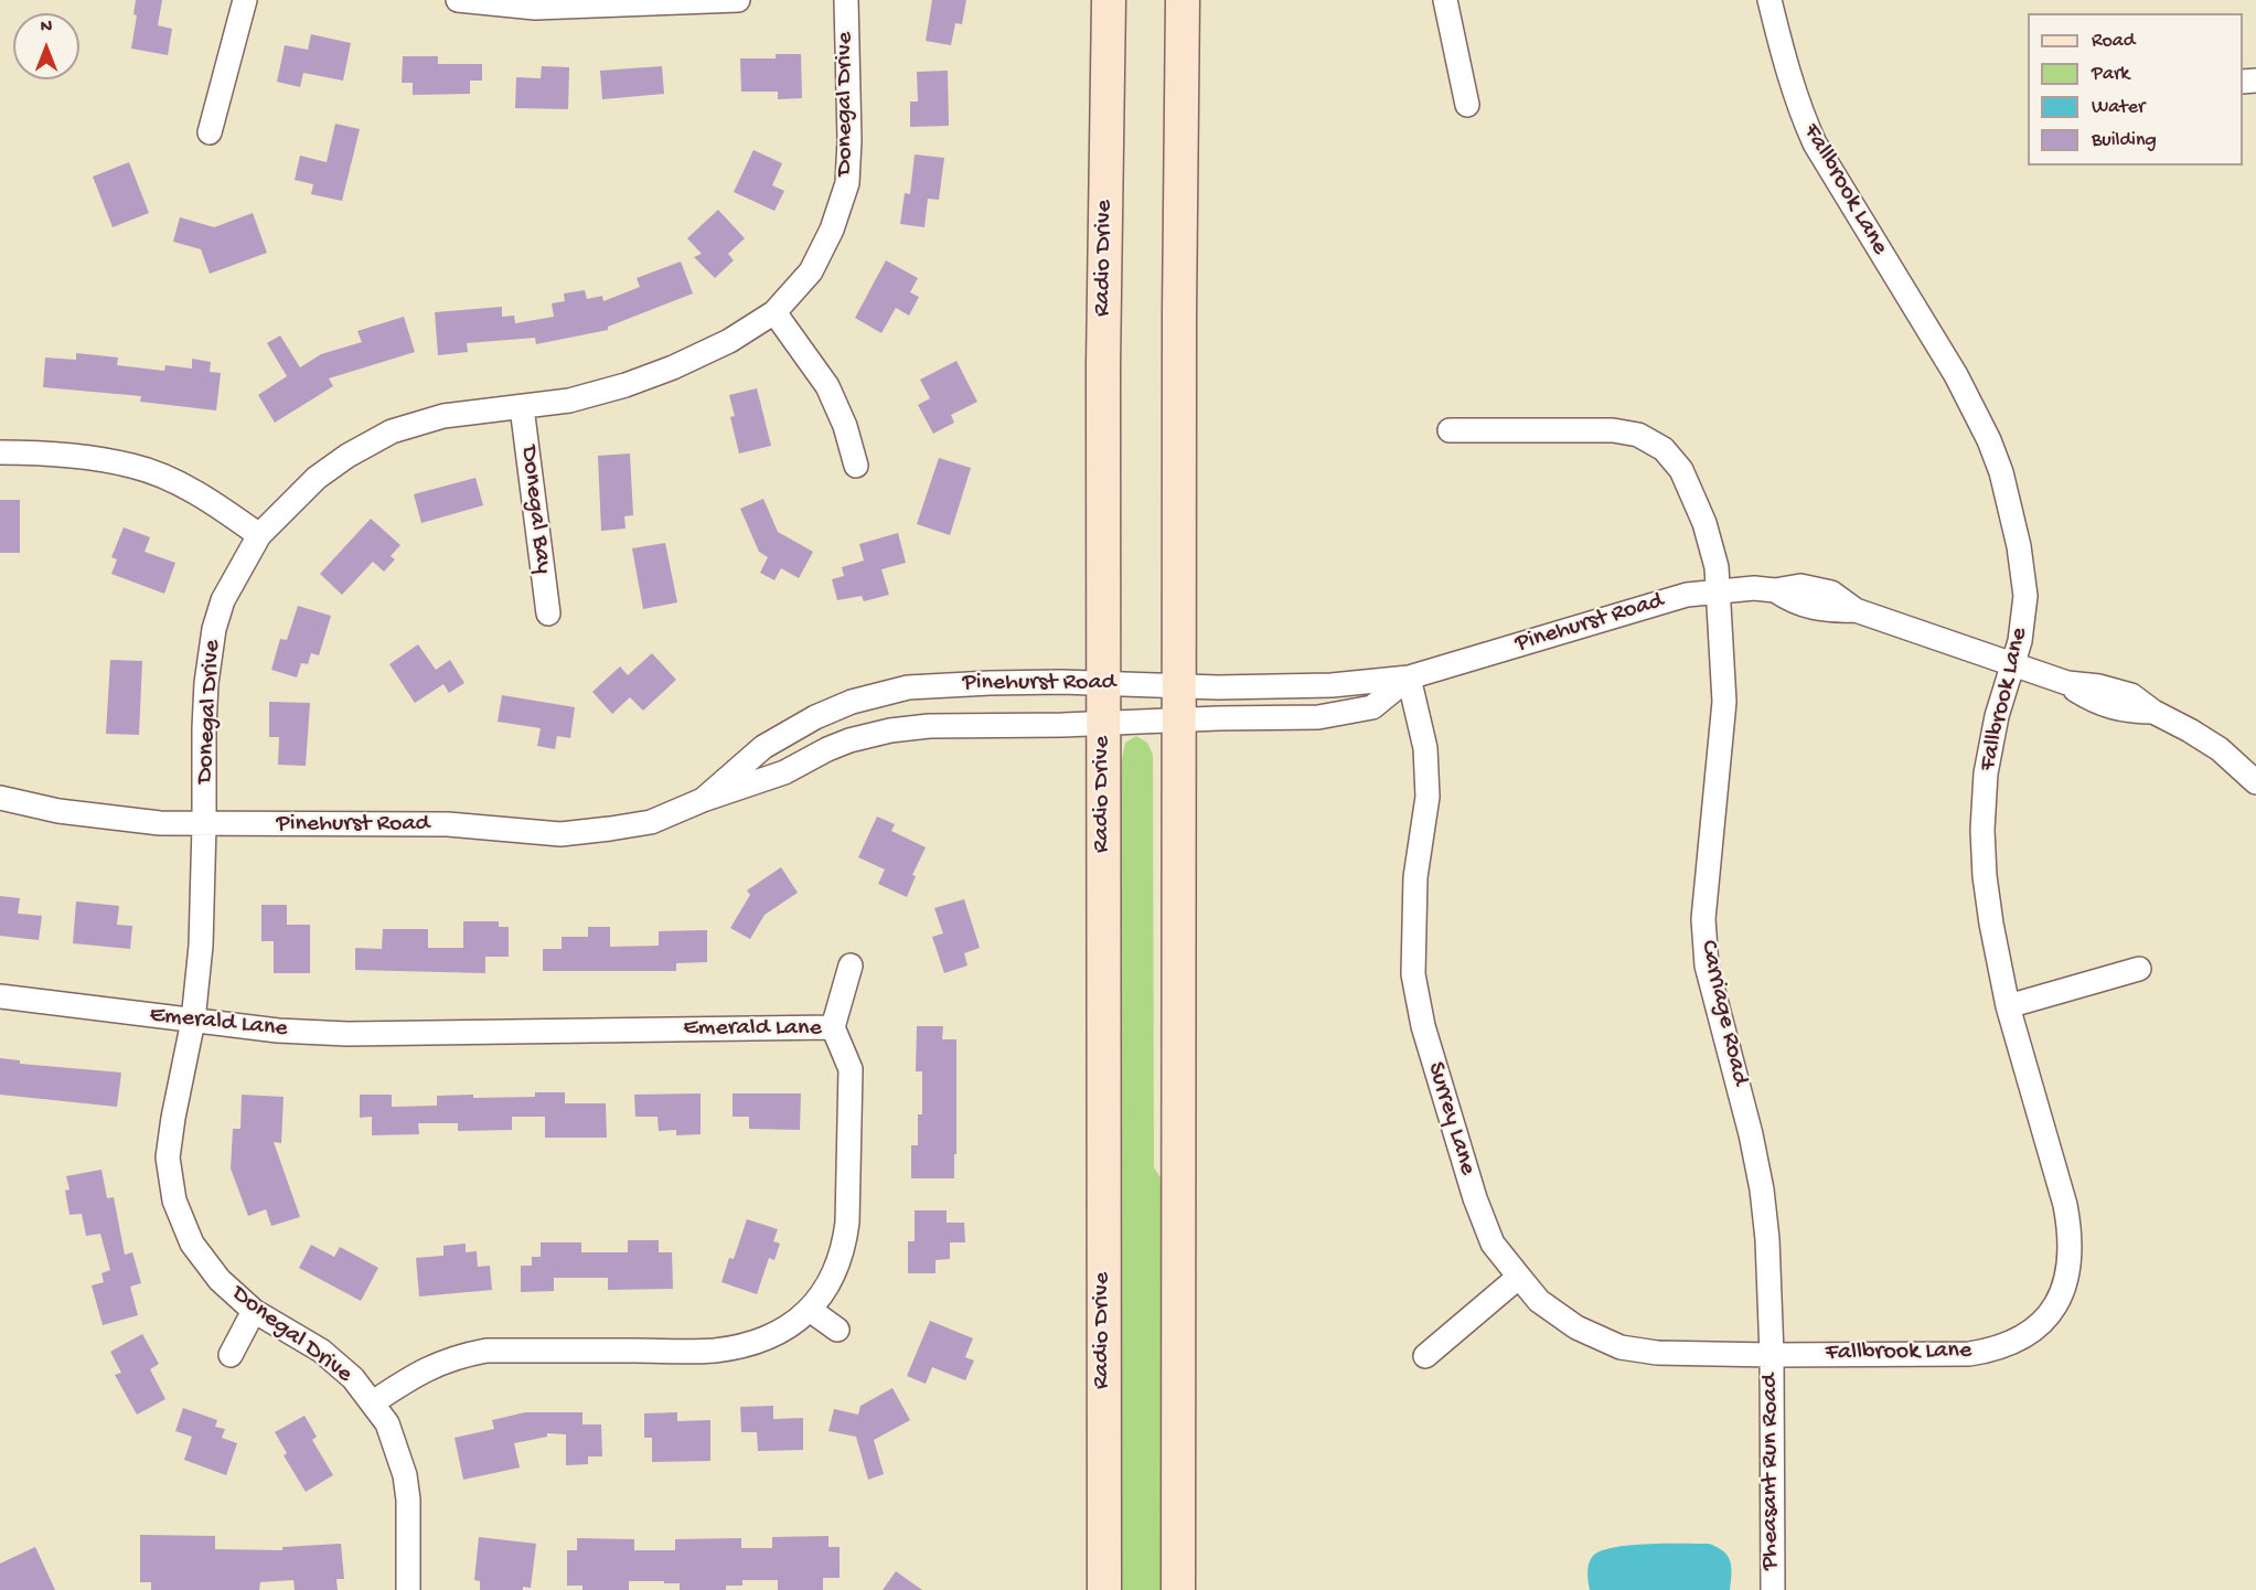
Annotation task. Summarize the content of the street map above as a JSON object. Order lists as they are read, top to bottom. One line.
{"streets":{"main road":["Radio Drive"],"street":["Donegal Drive","Fallbrook Lane","Donegal Bay","Pinehurst Road","Carriage Road","Emerald Lane","Surrey Lane","Pheasant Run Road"]},"crossings":[["Donegal Drive","Donegal Bay"],["Donegal Drive","Pinehurst Road"],["Donegal Drive","Emerald Lane"],["Fallbrook Lane","Pinehurst Road"],["Fallbrook Lane","Carriage Road"],["Fallbrook Lane","Surrey Lane"],["Fallbrook Lane","Pheasant Run Road"],["Radio Drive","Pinehurst Road"],["Pinehurst Road","Carriage Road"],["Pinehurst Road","Surrey Lane"],["Carriage Road","Surrey Lane"],["Carriage Road","Pheasant Run Road"],["Surrey Lane","Pheasant Run Road"]],"legend":["Road","Park","Water","Building"],"north":"top"}
